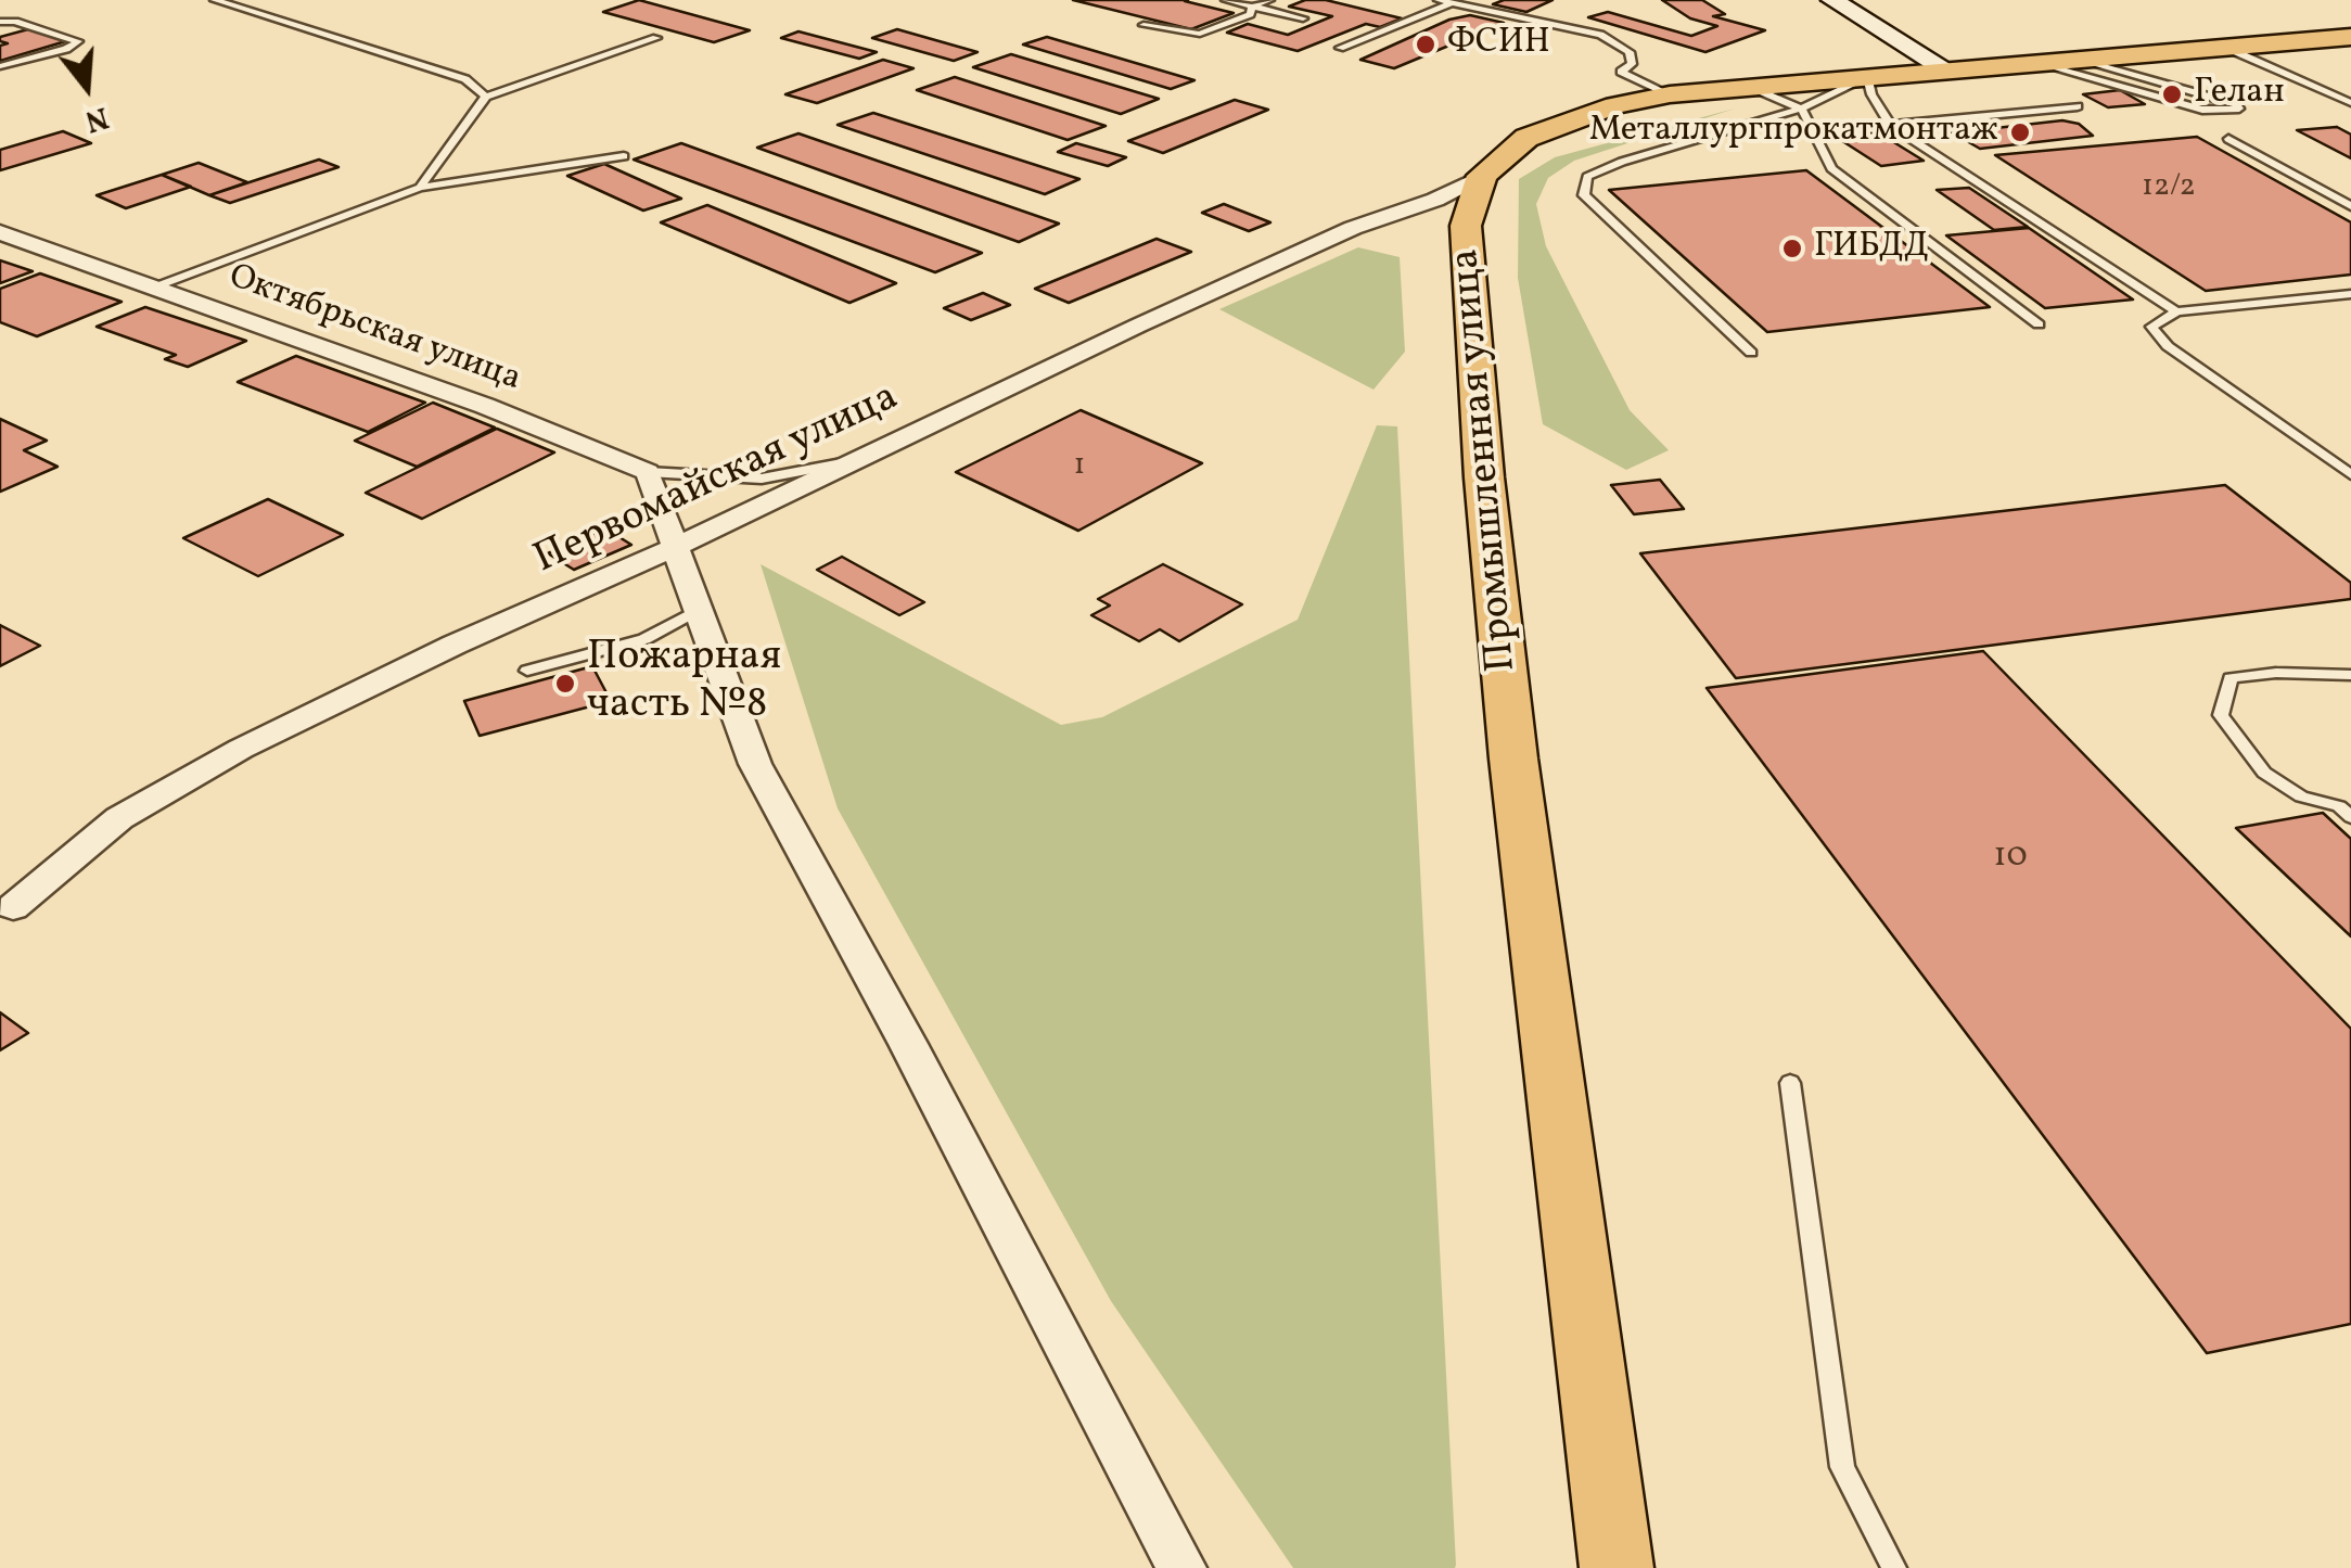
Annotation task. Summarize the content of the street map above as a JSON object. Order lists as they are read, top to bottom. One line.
{"streets":{"main road":["Промышленная улица"],"street":["Октябрьская улица","Первомайская улица"]},"crossings":[["Промышленная улица","Первомайская улица"]],"places":["ФСИН","Гелан","Металлургпрокатмонтаж","ГИБДД","Пожарная часть №8"],"house_numbers":["12/2","1","10"],"north":"bottom"}
